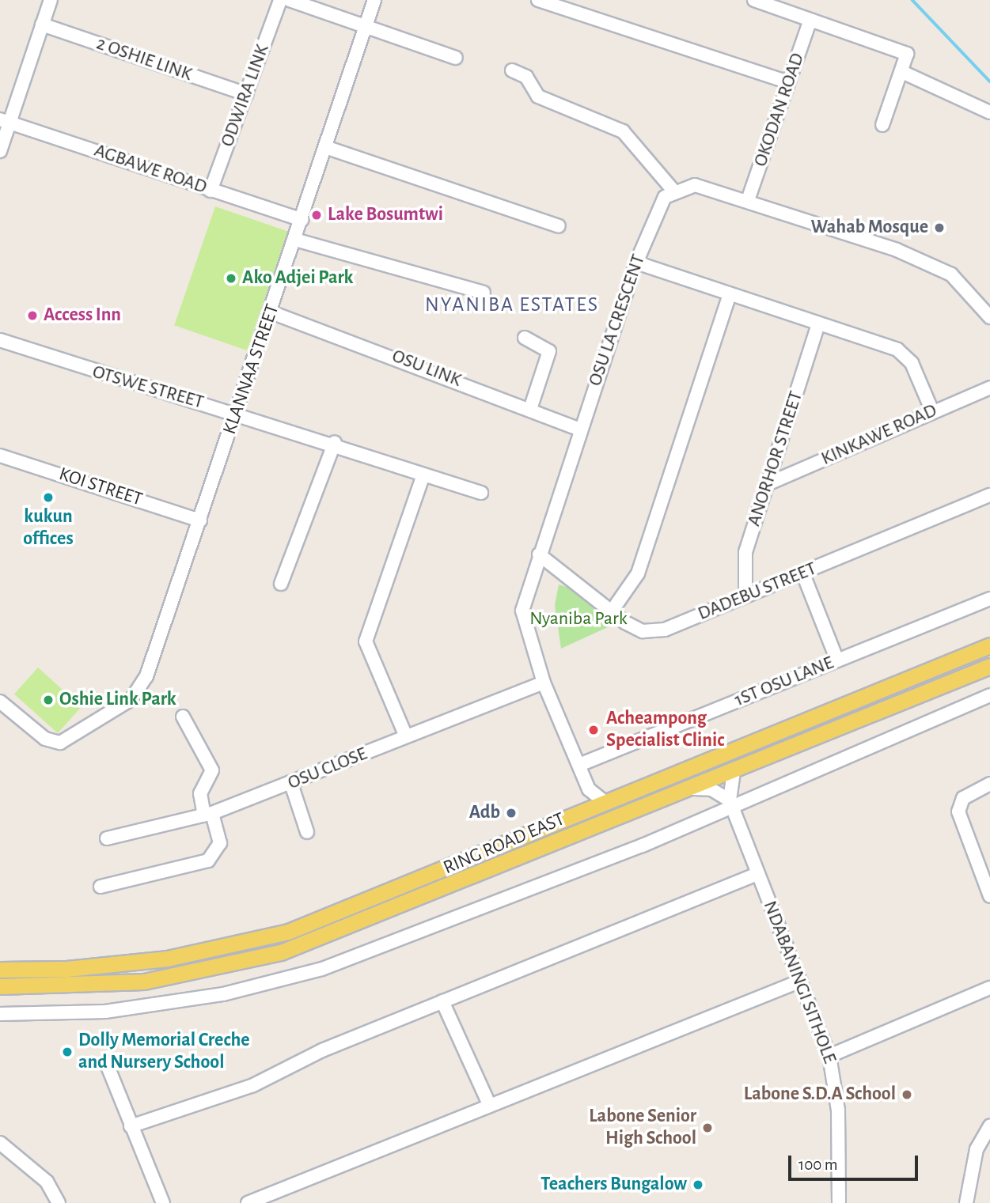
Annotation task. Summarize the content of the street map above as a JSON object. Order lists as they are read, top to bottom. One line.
{"streets":{"main road":["RING ROAD EAST"],"street":["2 OSHIE LINK","ODWIRA LINK","OKODAN ROAD","AGBAWE ROAD","OSU LA CRESCENT","OSU LINK","KLANNAA STREET","OTSWE STREET","KINKAWE ROAD","ANORHOR STREET","KOI STREET","DADEBU STREET","1ST OSU LANE","OSU CLOSE","NDABANINGI SITHOLE"]},"crossings":[["2 OSHIE LINK","ODWIRA LINK"],["ODWIRA LINK","AGBAWE ROAD"],["AGBAWE ROAD","KLANNAA STREET"],["OSU LA CRESCENT","OSU LINK"],["OSU LA CRESCENT","DADEBU STREET"],["OSU LA CRESCENT","1ST OSU LANE"],["OSU LA CRESCENT","OSU CLOSE"],["OSU LINK","KLANNAA STREET"],["KLANNAA STREET","OTSWE STREET"],["KLANNAA STREET","KOI STREET"],["KINKAWE ROAD","ANORHOR STREET"],["ANORHOR STREET","DADEBU STREET"],["RING ROAD EAST","NDABANINGI SITHOLE"]],"districts":["NYANIBA ESTATES"],"parks":["Nyaniba Park"],"places":["Lake Bosumtwi","Wahab Mosque","Ako Adjei Park","Access Inn","kukun offices","Oshie Link Park","Acheampong Specialist Clinic","Adb","Dolly Memorial Creche and Nursery School","Labone S.D.A School","Labone Senior High School","Teachers Bungalow"],"scale_bar":"100 m"}
